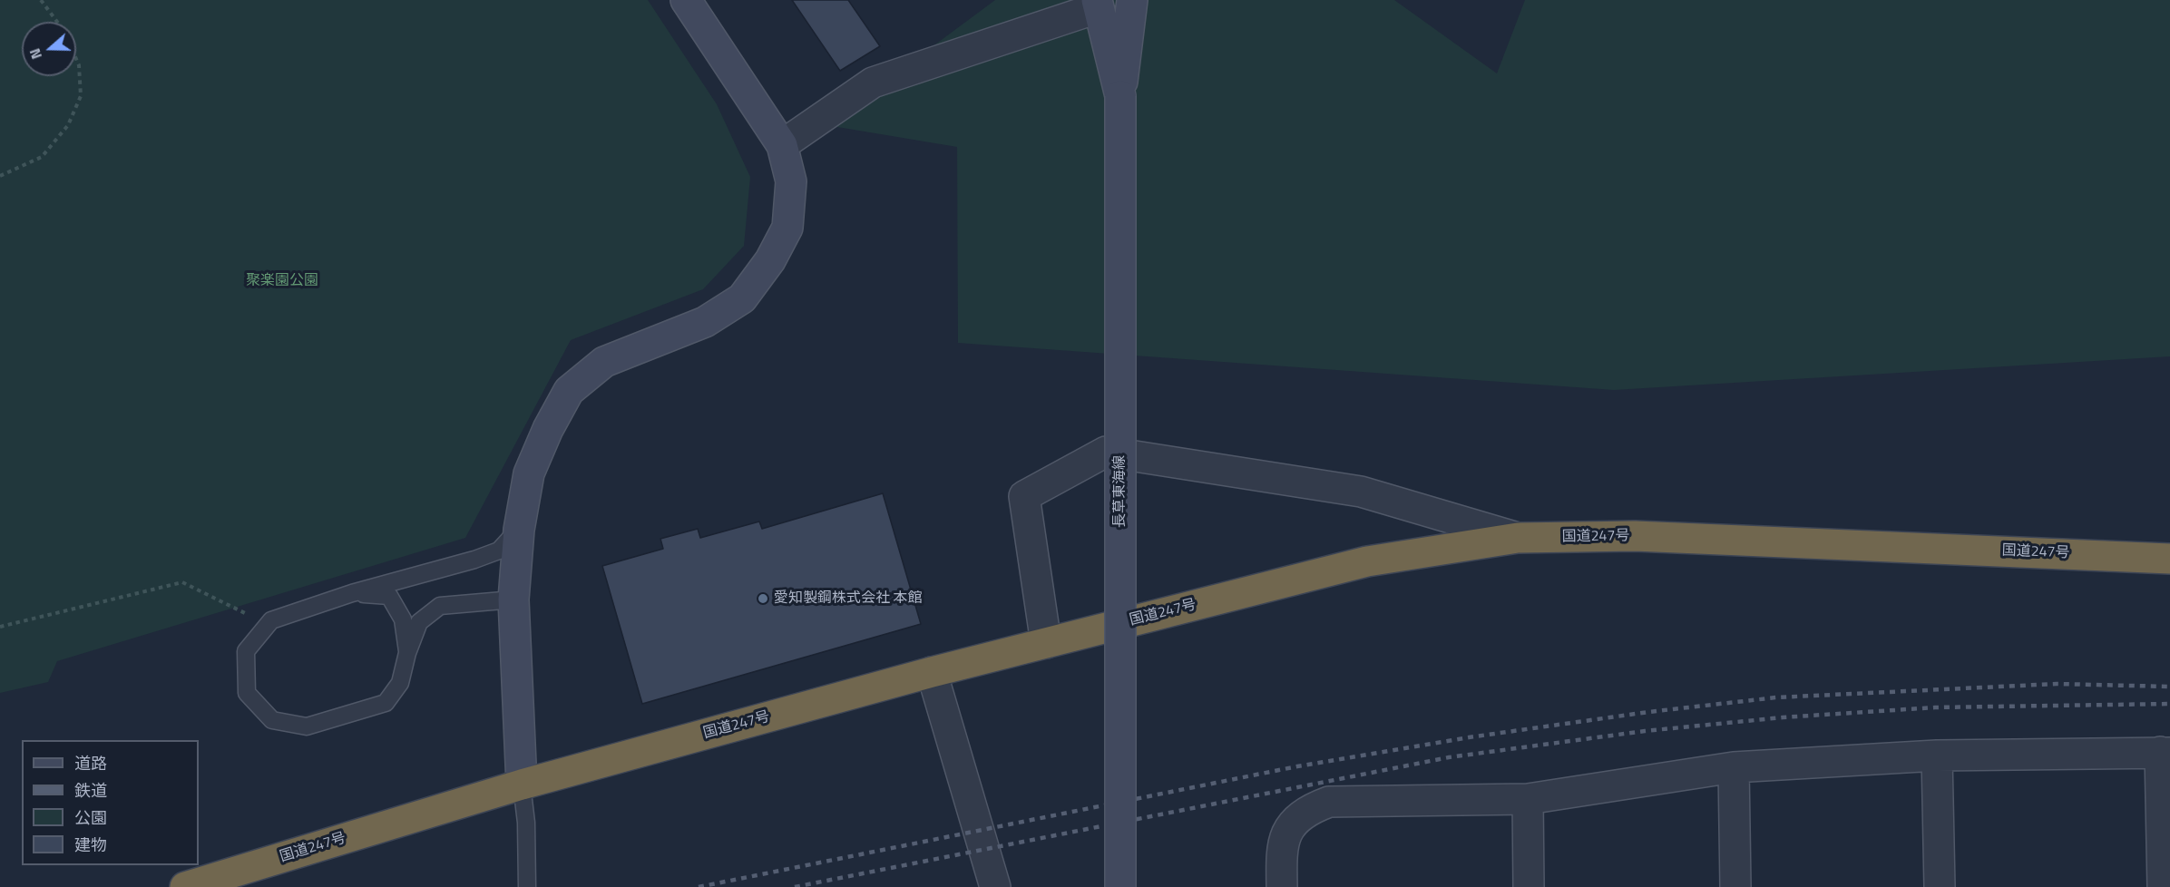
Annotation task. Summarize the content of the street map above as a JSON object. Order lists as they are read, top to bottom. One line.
{"streets":{"highway":["国道247号"],"main road":["長草東海線"]},"parks":["聚楽園公園"],"places":["愛知製鋼株式会社 本館"],"legend":["道路","鉄道","公園","建物"],"north":"left"}
